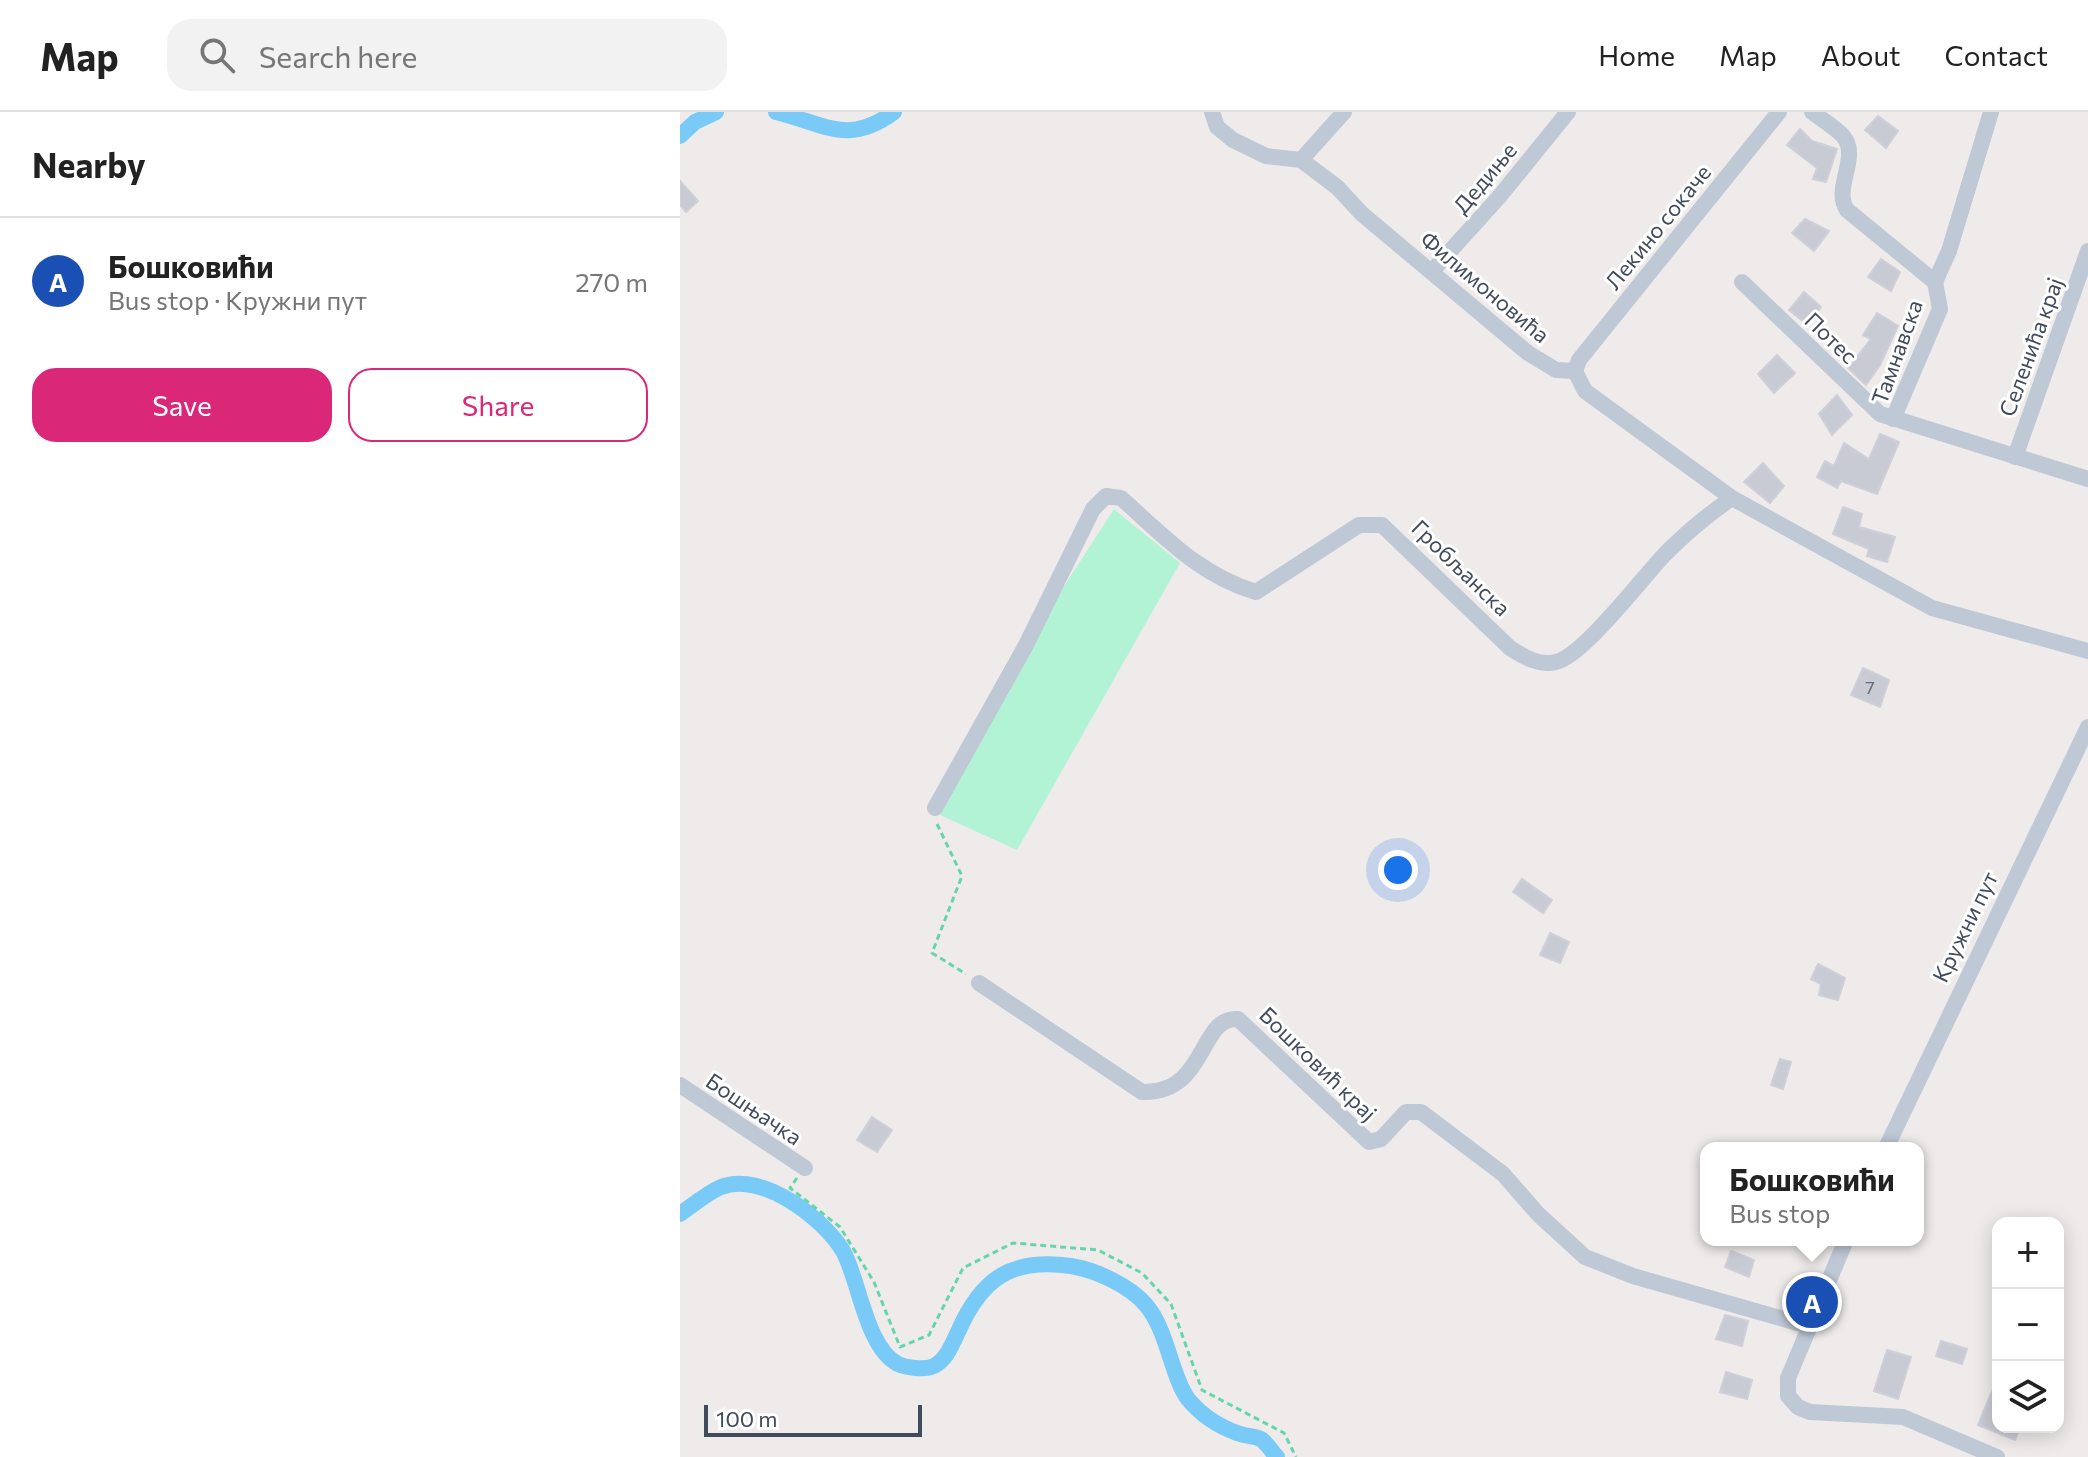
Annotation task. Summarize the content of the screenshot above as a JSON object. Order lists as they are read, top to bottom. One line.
{"streets":{"street":["Дедиње","Лекино сокаче","Филимоновића","Потес","Селенића крај","Тамнавска","Гробљанска","Кружни пут","Бошковић крај","Бошњачка"]},"crossings":[["Дедиње","Филимоновића"],["Лекино сокаче","Филимоновића"],["Потес","Тамнавска"],["Селенића крај","Тамнавска"]],"house_numbers":["7"],"scale_bar":"100 m","page":{"header":"Map","search":"Search here","nav":["Home","Map","About","Contact"],"heading":"Nearby","list":[{"mark":"A","name":"Бошковићи","note":"Bus stop · Кружни пут","value":"270 m"}],"buttons":["Save","Share"],"popup":["Бошковићи","Bus stop"],"map_buttons":["+","−"],"pins":"A","scale":"100 m"}}
